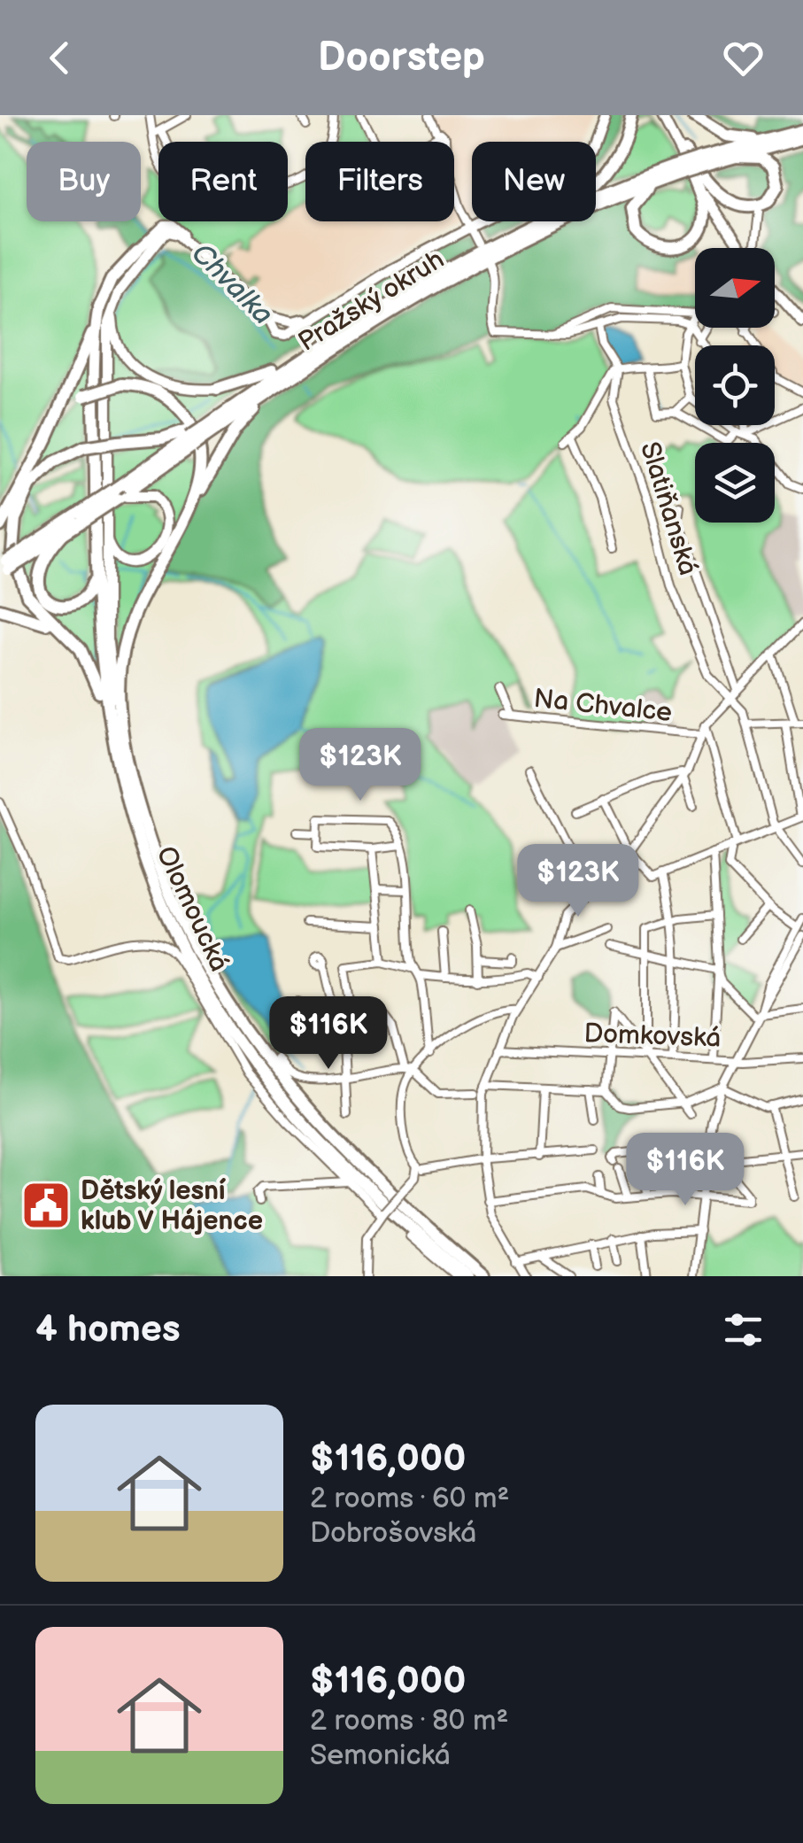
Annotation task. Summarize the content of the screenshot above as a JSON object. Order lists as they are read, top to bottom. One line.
{"streets":{"highway":["Pražský okruh","Olomoucká"],"street":["Slatiňanská","Na Chvalce","Domkovská"]},"water":["Chvalka"],"places":{"public building":["Dětský lesní klub V Hájence"]},"north":"right","page":{"header":"Doorstep","chip":["Buy","Rent","Filters","New"],"price":["$123K","$123K","$116K","$116K"],"heading":"4 homes","list":[{"name":"$116,000","note":"2 rooms · 60 m² · Dobrošovská"},{"name":"$116,000","note":"2 rooms · 80 m² · Semonická"}]}}
